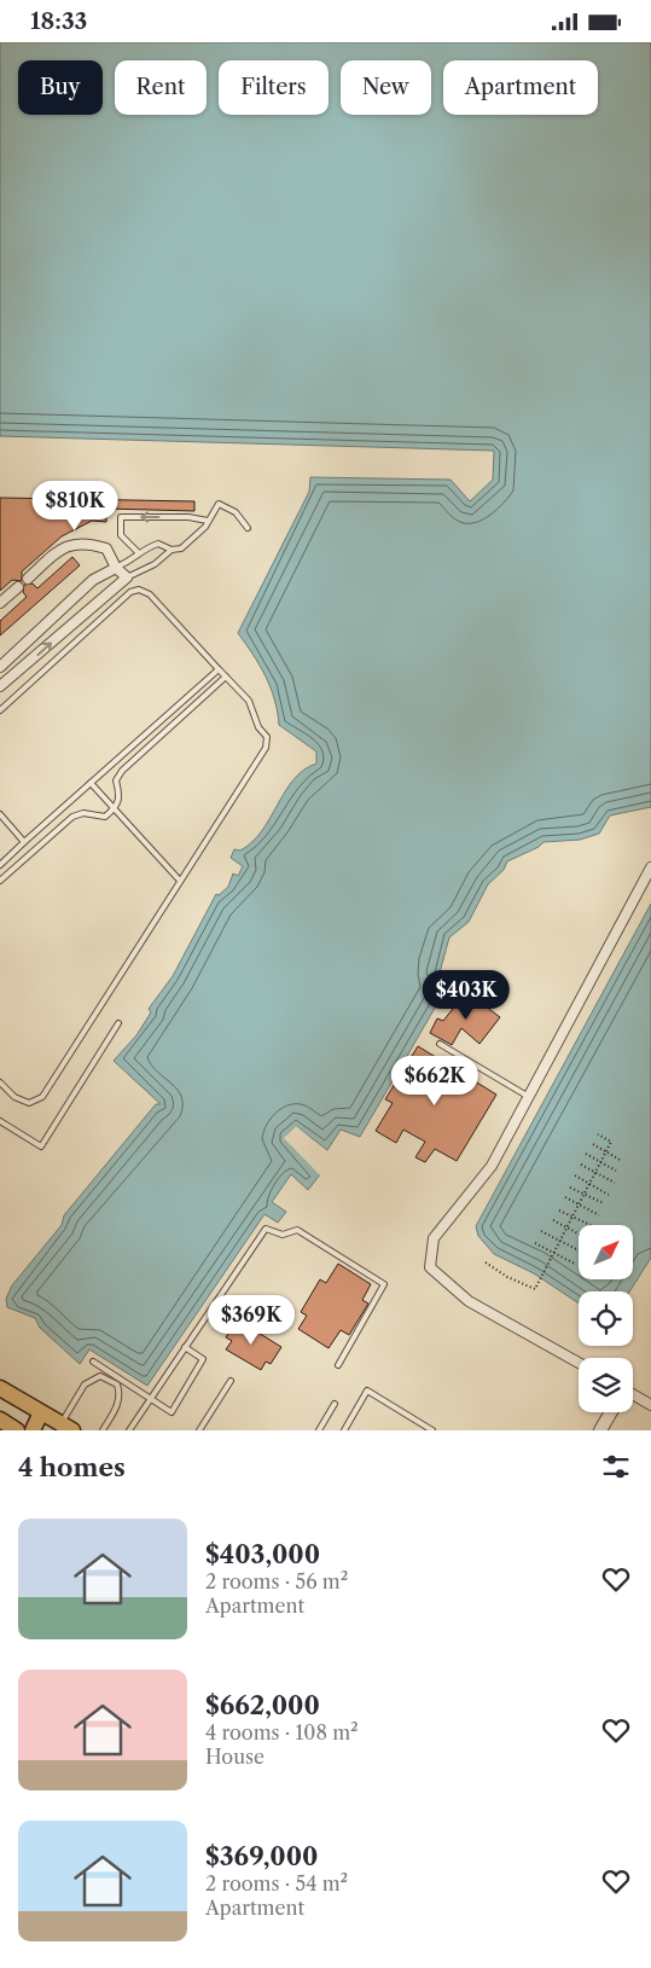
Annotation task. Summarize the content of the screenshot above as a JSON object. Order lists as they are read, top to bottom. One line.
{"north":"top right","page":{"status":"18:33","chip":["Buy","Rent","Filters","New","Apartment"],"price":["$810K","$403K","$662K","$369K"],"heading":"4 homes","list":[{"name":"$403,000","note":"2 rooms · 56 m² · Apartment"},{"name":"$662,000","note":"4 rooms · 108 m² · House"},{"name":"$369,000","note":"2 rooms · 54 m² · Apartment"}]}}
